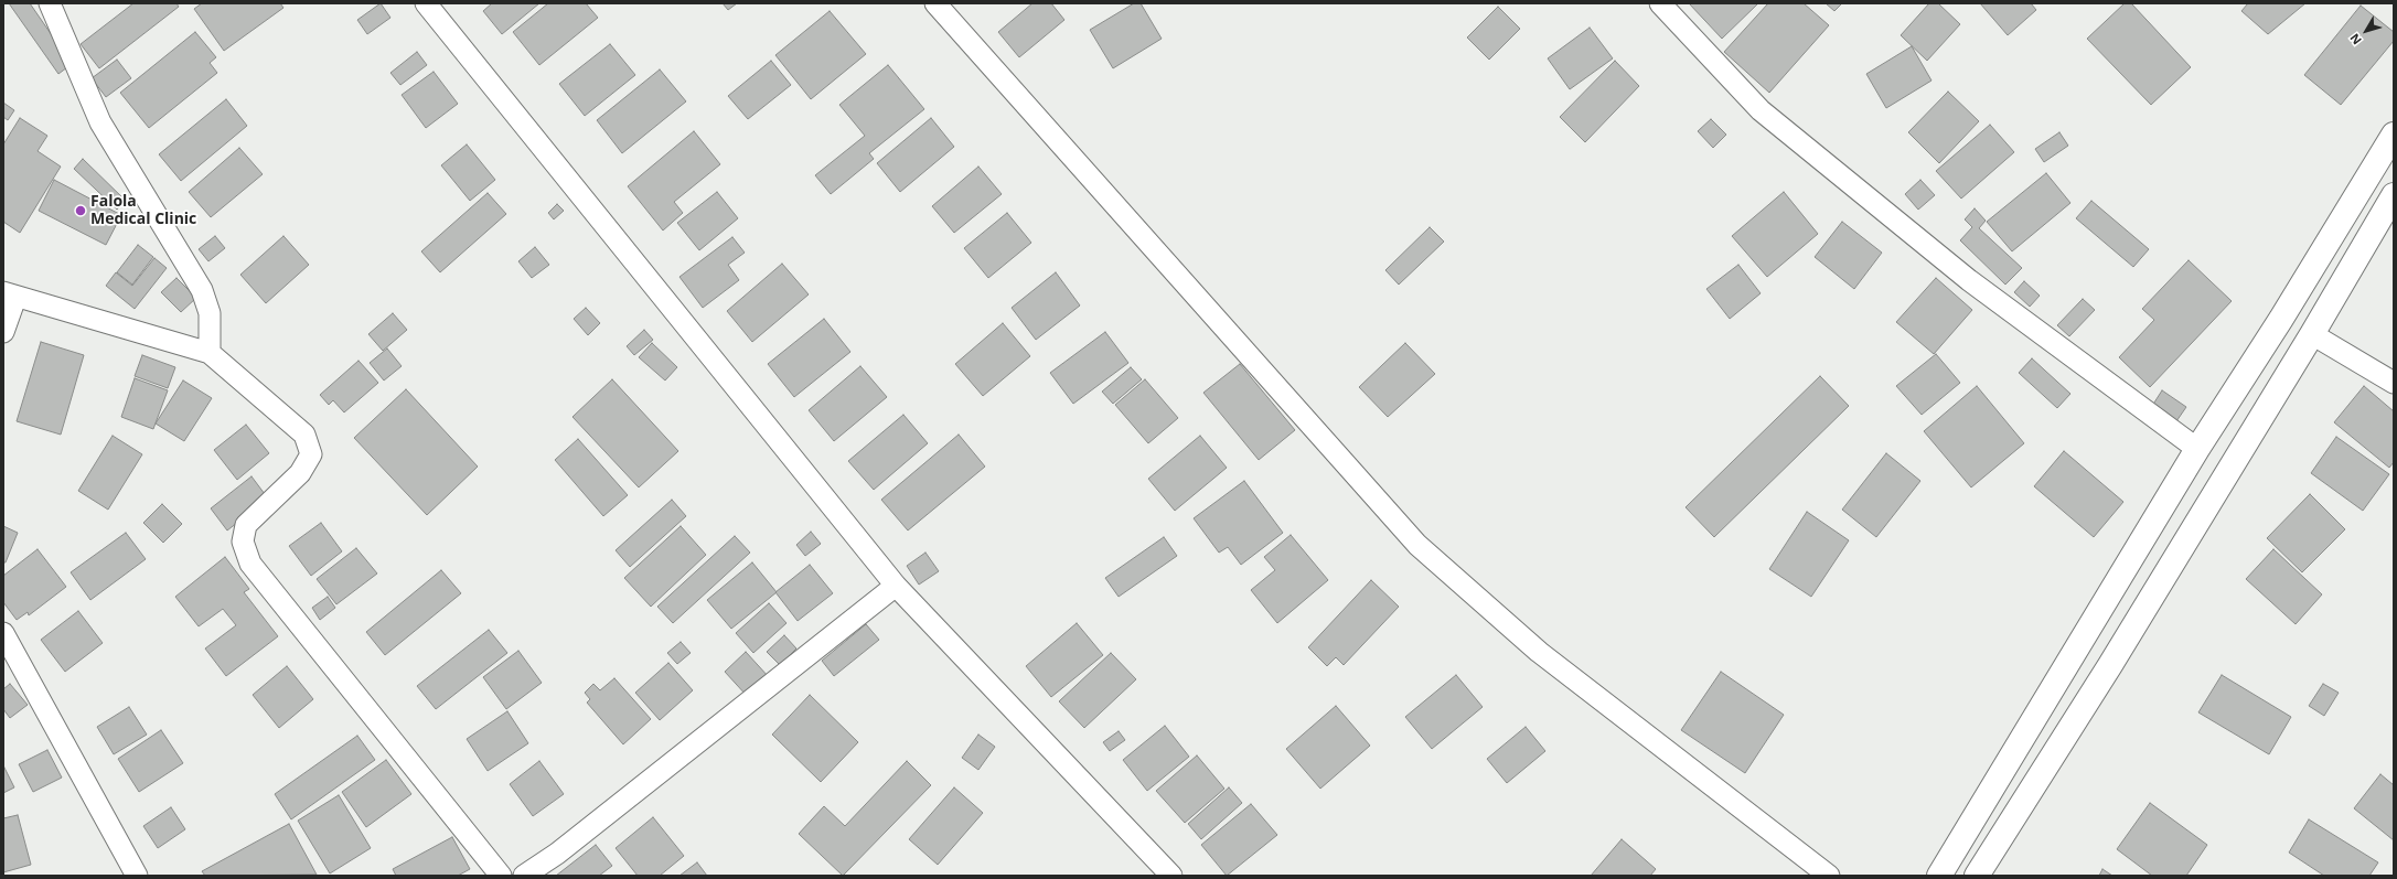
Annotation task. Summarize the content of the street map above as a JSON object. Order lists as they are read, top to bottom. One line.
{"places":["Falola Medical Clinic"],"north":"bottom left"}
